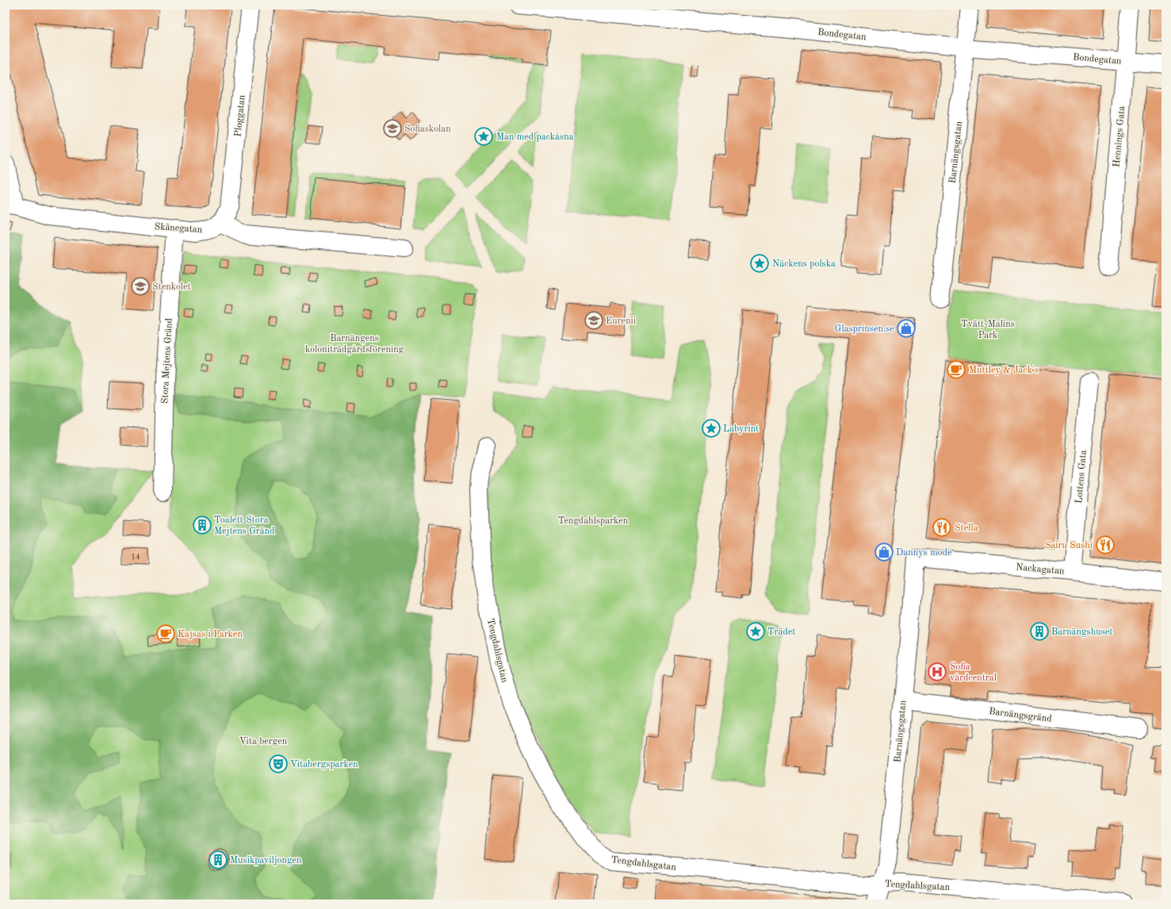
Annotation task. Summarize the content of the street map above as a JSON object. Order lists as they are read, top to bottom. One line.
{"streets":{"street":["Bondegatan","Ploggatan","Hennings Gata","Barnängsgatan","Skånegatan","Stora Mejtens Gränd","Lottens Gata","Nackagatan","Tengdahlsgatan","Barnängsgränd"]},"crossings":[["Bondegatan","Hennings Gata"],["Bondegatan","Barnängsgatan"],["Ploggatan","Skånegatan"],["Barnängsgatan","Nackagatan"],["Barnängsgatan","Tengdahlsgatan"],["Barnängsgatan","Barnängsgränd"],["Skånegatan","Stora Mejtens Gränd"],["Lottens Gata","Nackagatan"]],"parks":["Tvätt-Malins Park","Barnängens koloniträdgårdsförening","Tengdahlsparken","Vita bergen"],"places":{"school or university":["Sofiaskolan","Stenkolet","Eurenii"],"place":["Man med packåsna","Näckens polska","Labyrint","Trädet"],"shop":["Glasprinsen.se","Dannys mode"],"cafe":["Muttley & Jack's","Kajsas i Parken"],"building":["Toalett Stora Mejtens Gränd","Barnängshuset","Musikpaviljongen"],"restaurant":["Stella","Sairu Sushi"],"hospital":["Sofia vårdcentral"],"theatre":["Vitabergsparken"]},"house_numbers":["14"]}
